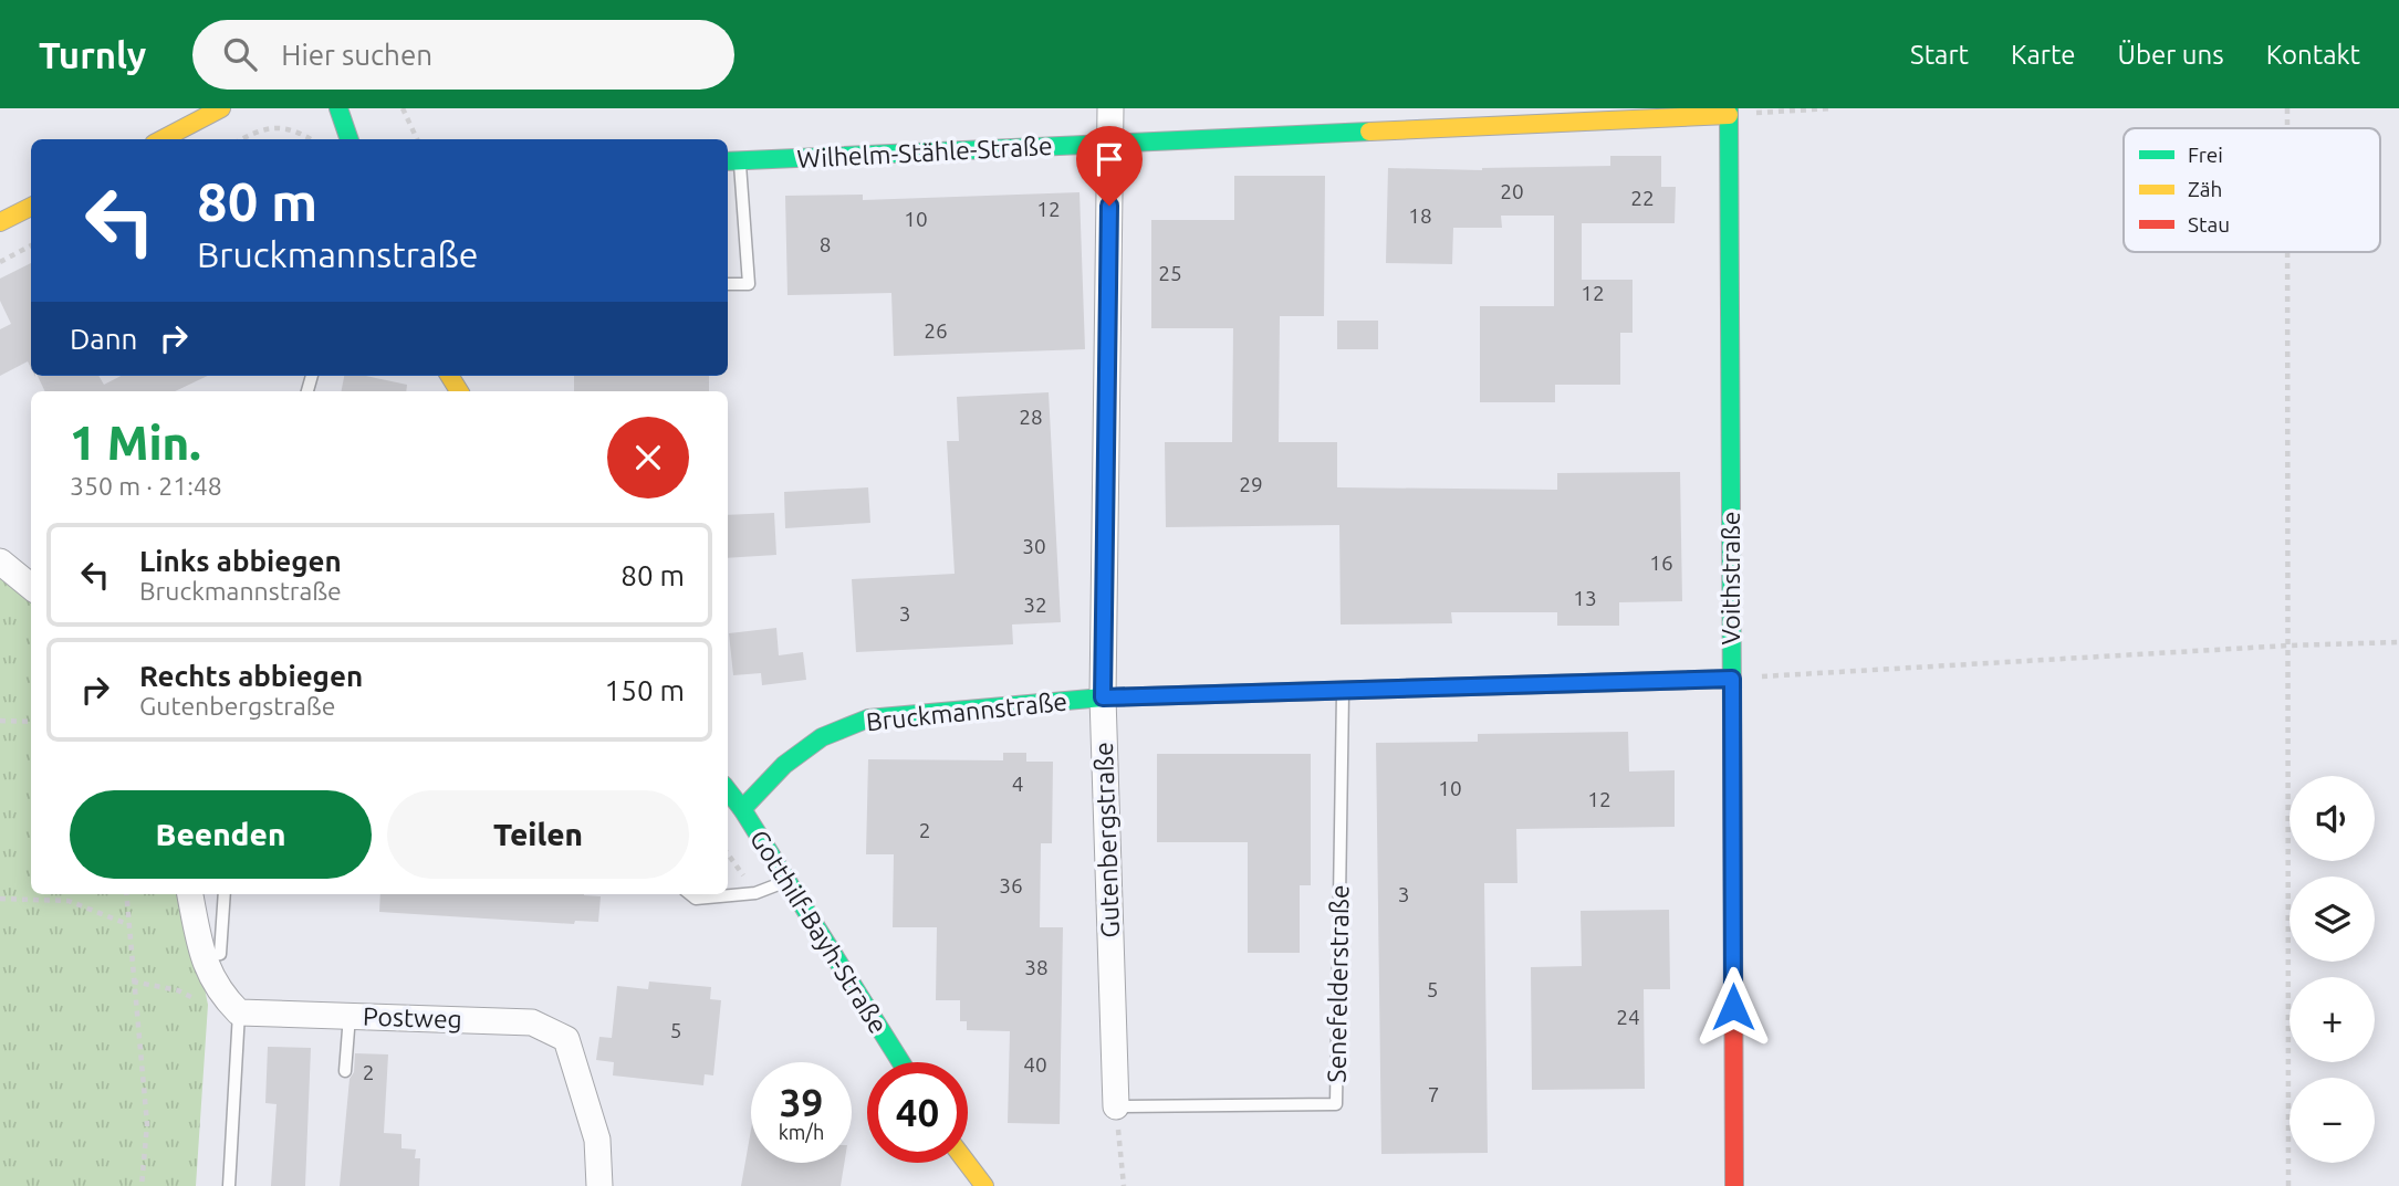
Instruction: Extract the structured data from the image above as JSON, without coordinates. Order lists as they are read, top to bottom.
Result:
{
  "streets": {
    "street": [
      "Wilhelm-Stähle-Straße",
      "Voithstraße",
      "Bruckmannstraße",
      "Gutenbergstraße",
      "Gotthilf-Bayh-Straße",
      "Postweg"
    ],
    "lane": ["Senefelderstraße"]
  },
  "crossings": [
    ["Wilhelm-Stähle-Straße", "Voithstraße"],
    ["Wilhelm-Stähle-Straße", "Gutenbergstraße"],
    ["Voithstraße", "Bruckmannstraße"],
    ["Bruckmannstraße", "Gutenbergstraße"],
    ["Bruckmannstraße", "Gotthilf-Bayh-Straße"],
    ["Bruckmannstraße", "Senefelderstraße"],
    ["Gutenbergstraße", "Senefelderstraße"]
  ],
  "house_numbers": [
    "20",
    "22",
    "12",
    "18",
    "10",
    "8",
    "25",
    "12",
    "26",
    "28",
    "29",
    "30",
    "16",
    "13",
    "32",
    "3",
    "4",
    "10",
    "12",
    "2",
    "36",
    "3",
    "38",
    "5",
    "24",
    "5",
    "40",
    "2",
    "7"
  ],
  "legend": ["Frei", "Zäh", "Stau"],
  "page": {
    "header": "Turnly",
    "search": "Hier suchen",
    "nav": [
      "Start",
      "Karte",
      "Über uns",
      "Kontakt"
    ],
    "turn": ["80 m", "Bruckmannstraße"],
    "then": "Dann",
    "heading": ["1 Min.", "350 m · 21:48"],
    "list": [
      {
        "name": "Links abbiegen",
        "note": "Bruckmannstraße",
        "value": "80 m"
      },
      {
        "name": "Rechts abbiegen",
        "note": "Gutenbergstraße",
        "value": "150 m"
      }
    ],
    "buttons": ["Beenden", "Teilen"],
    "map_buttons": ["+", "−"],
    "speed": "39 km/h",
    "limit": "40"
  }
}
